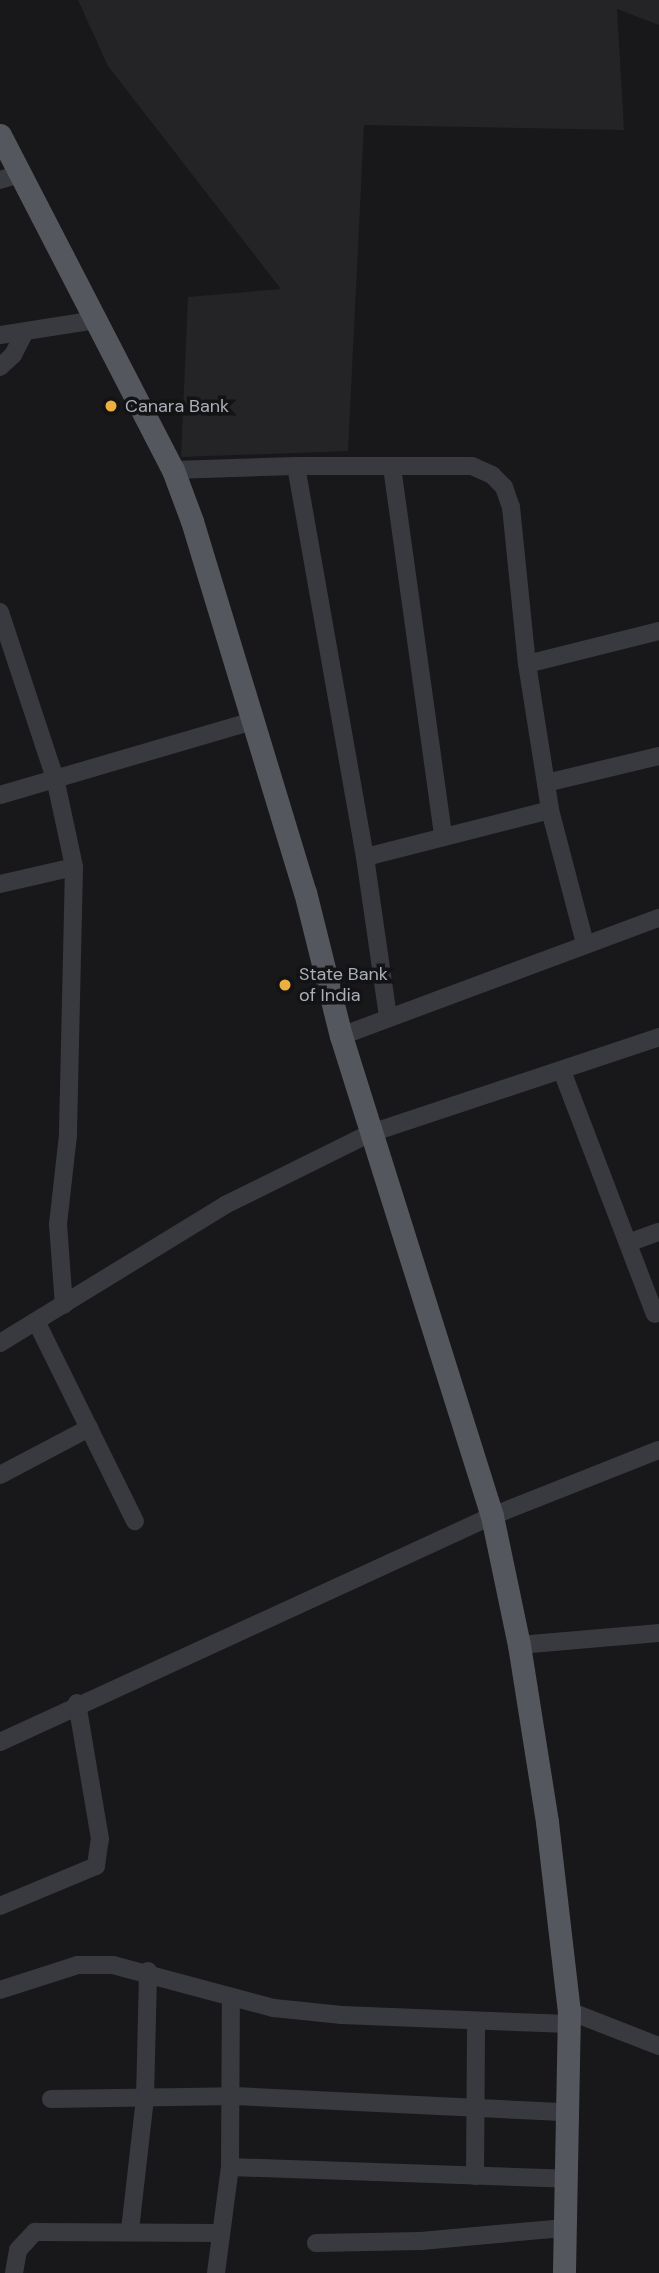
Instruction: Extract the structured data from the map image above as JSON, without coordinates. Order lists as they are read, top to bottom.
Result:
{
  "places": ["Canara Bank", "State Bank of India"]
}
